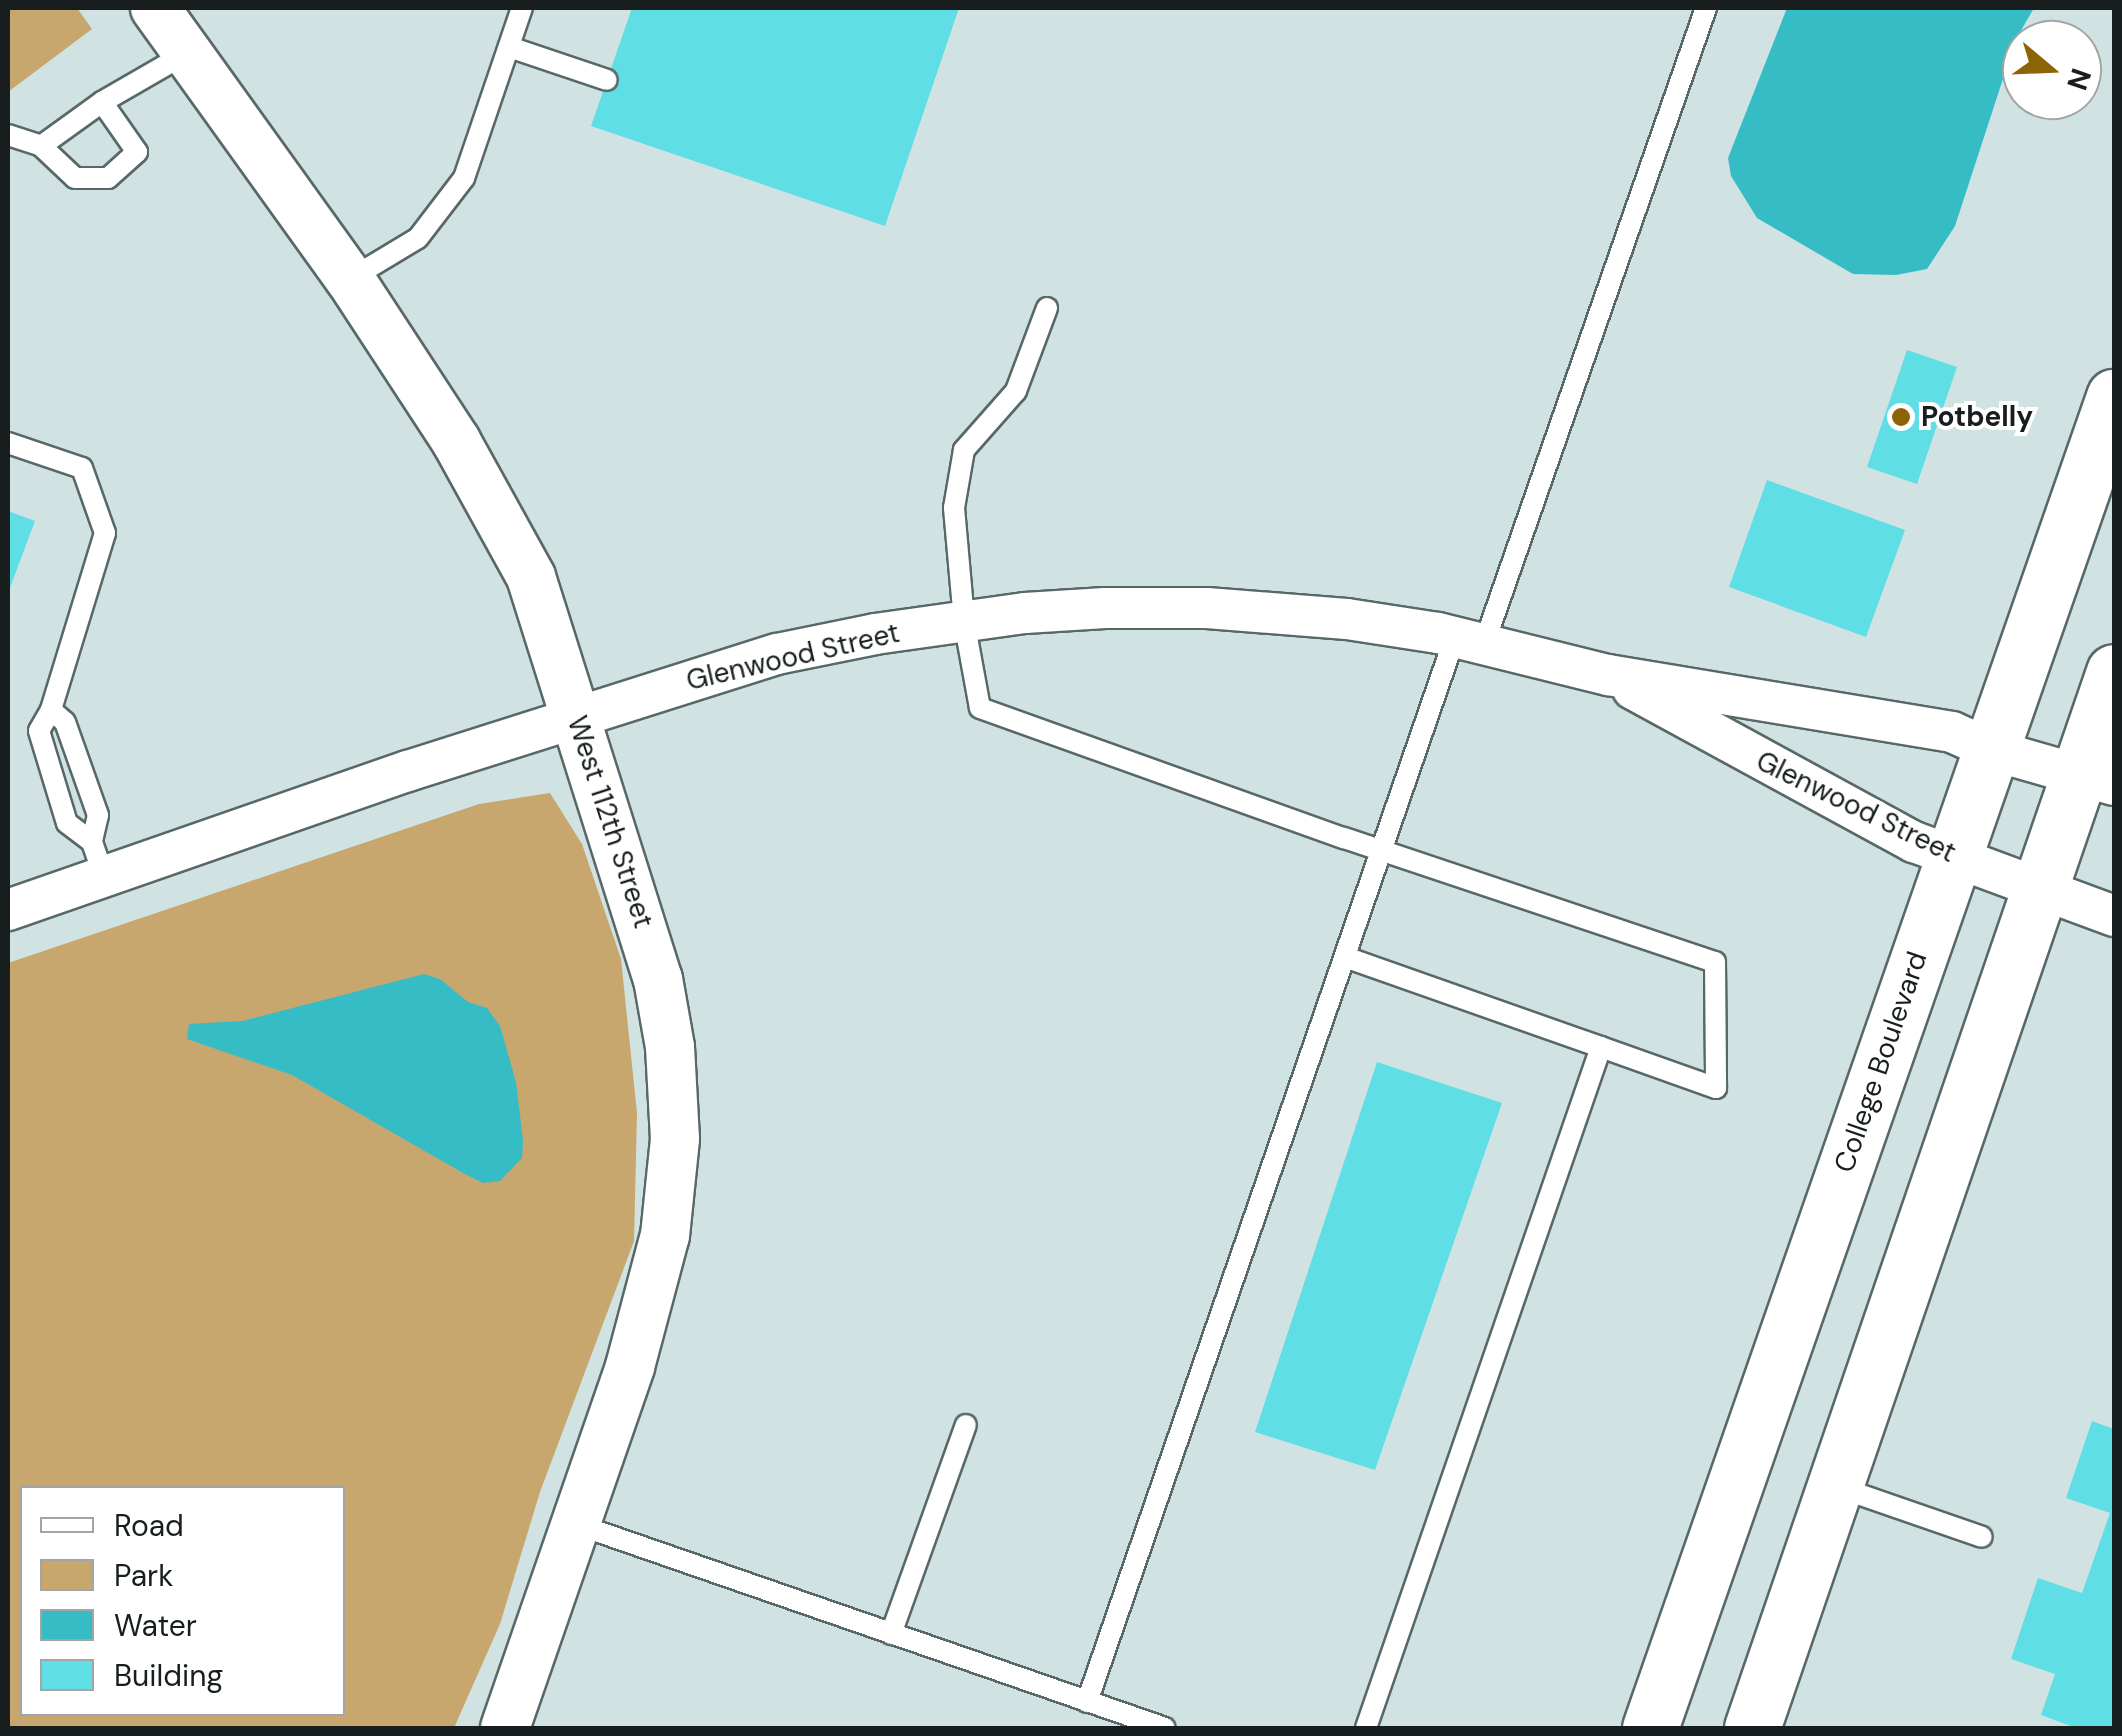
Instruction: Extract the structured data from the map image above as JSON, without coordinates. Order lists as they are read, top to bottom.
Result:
{
  "streets": {
    "main road": ["College Boulevard"],
    "street": ["Glenwood Street", "West 112th Street"]
  },
  "crossings": [
    ["Glenwood Street", "West 112th Street"],
    ["Glenwood Street", "College Boulevard"]
  ],
  "places": ["Potbelly"],
  "legend": [
    "Road",
    "Park",
    "Water",
    "Building"
  ],
  "north": "right"
}
